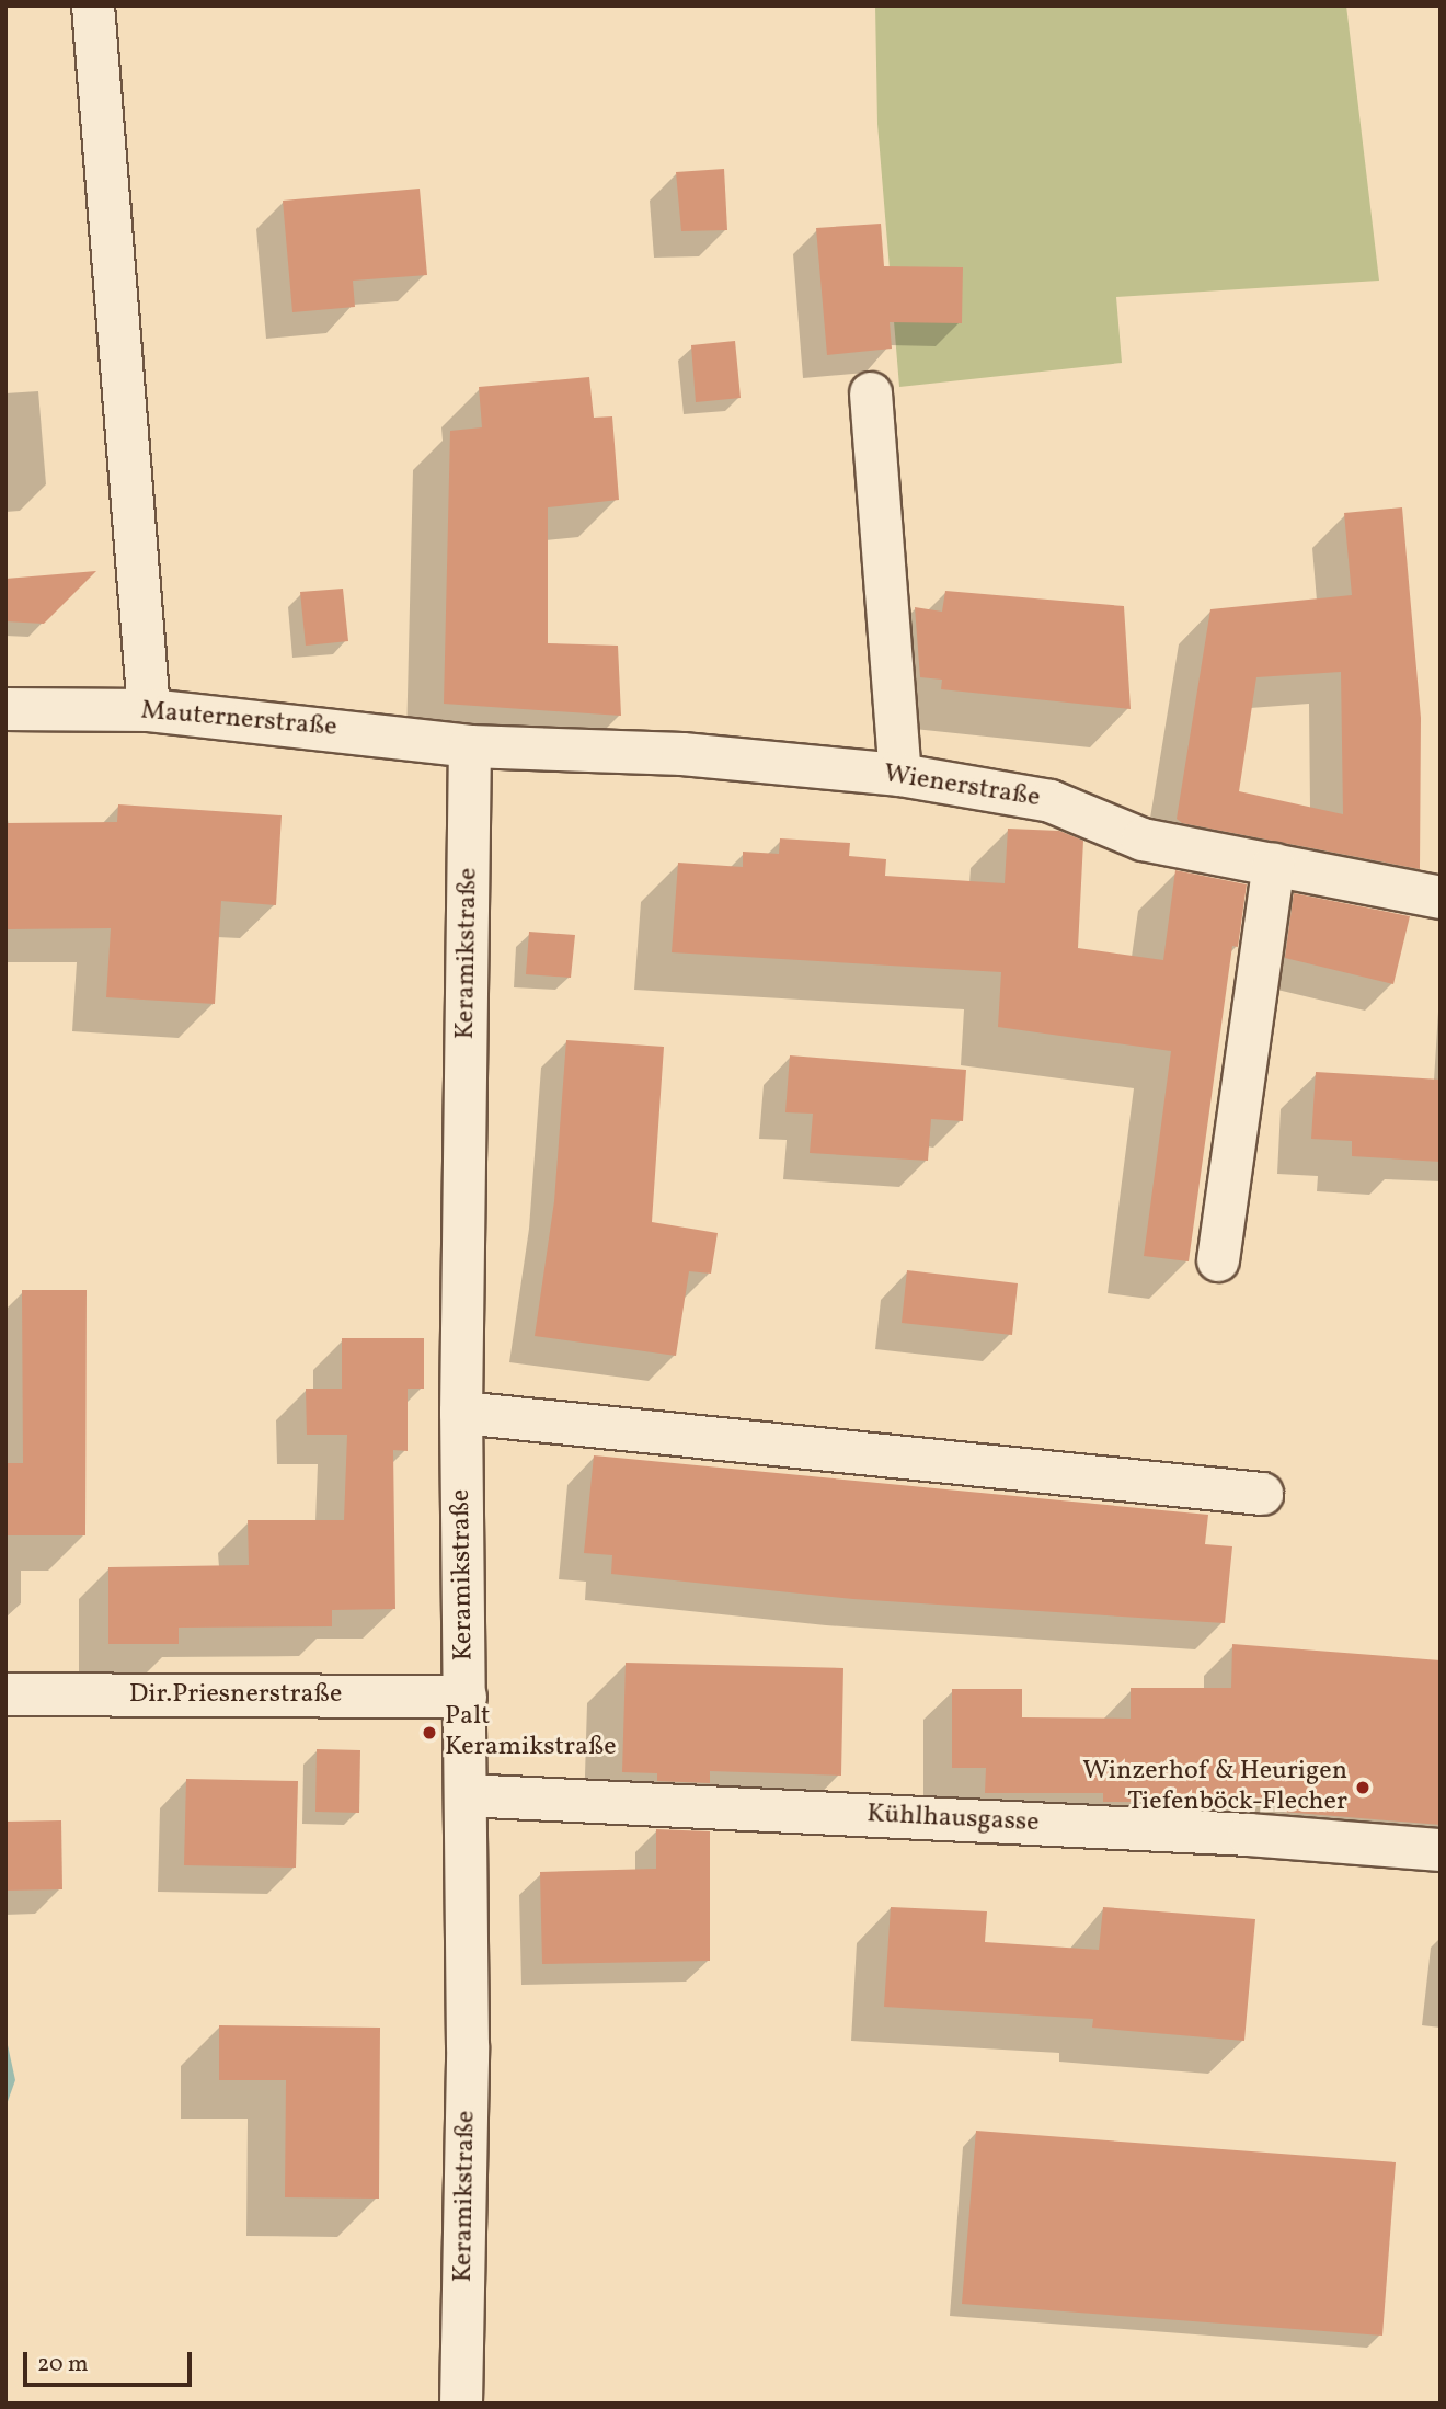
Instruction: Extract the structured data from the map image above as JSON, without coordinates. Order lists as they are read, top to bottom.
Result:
{
  "streets": {
    "street": [
      "Mauternerstraße",
      "Wienerstraße",
      "Keramikstraße",
      "Dir.Priesnerstraße",
      "Kühlhausgasse"
    ]
  },
  "crossings": [
    ["Mauternerstraße", "Wienerstraße"],
    ["Mauternerstraße", "Keramikstraße"],
    ["Wienerstraße", "Keramikstraße"],
    ["Keramikstraße", "Dir.Priesnerstraße"],
    ["Keramikstraße", "Kühlhausgasse"]
  ],
  "places": ["Palt Keramikstraße", "Winzerhof & Heurigen Tiefenböck-Flecher"],
  "scale_bar": "20 m"
}
